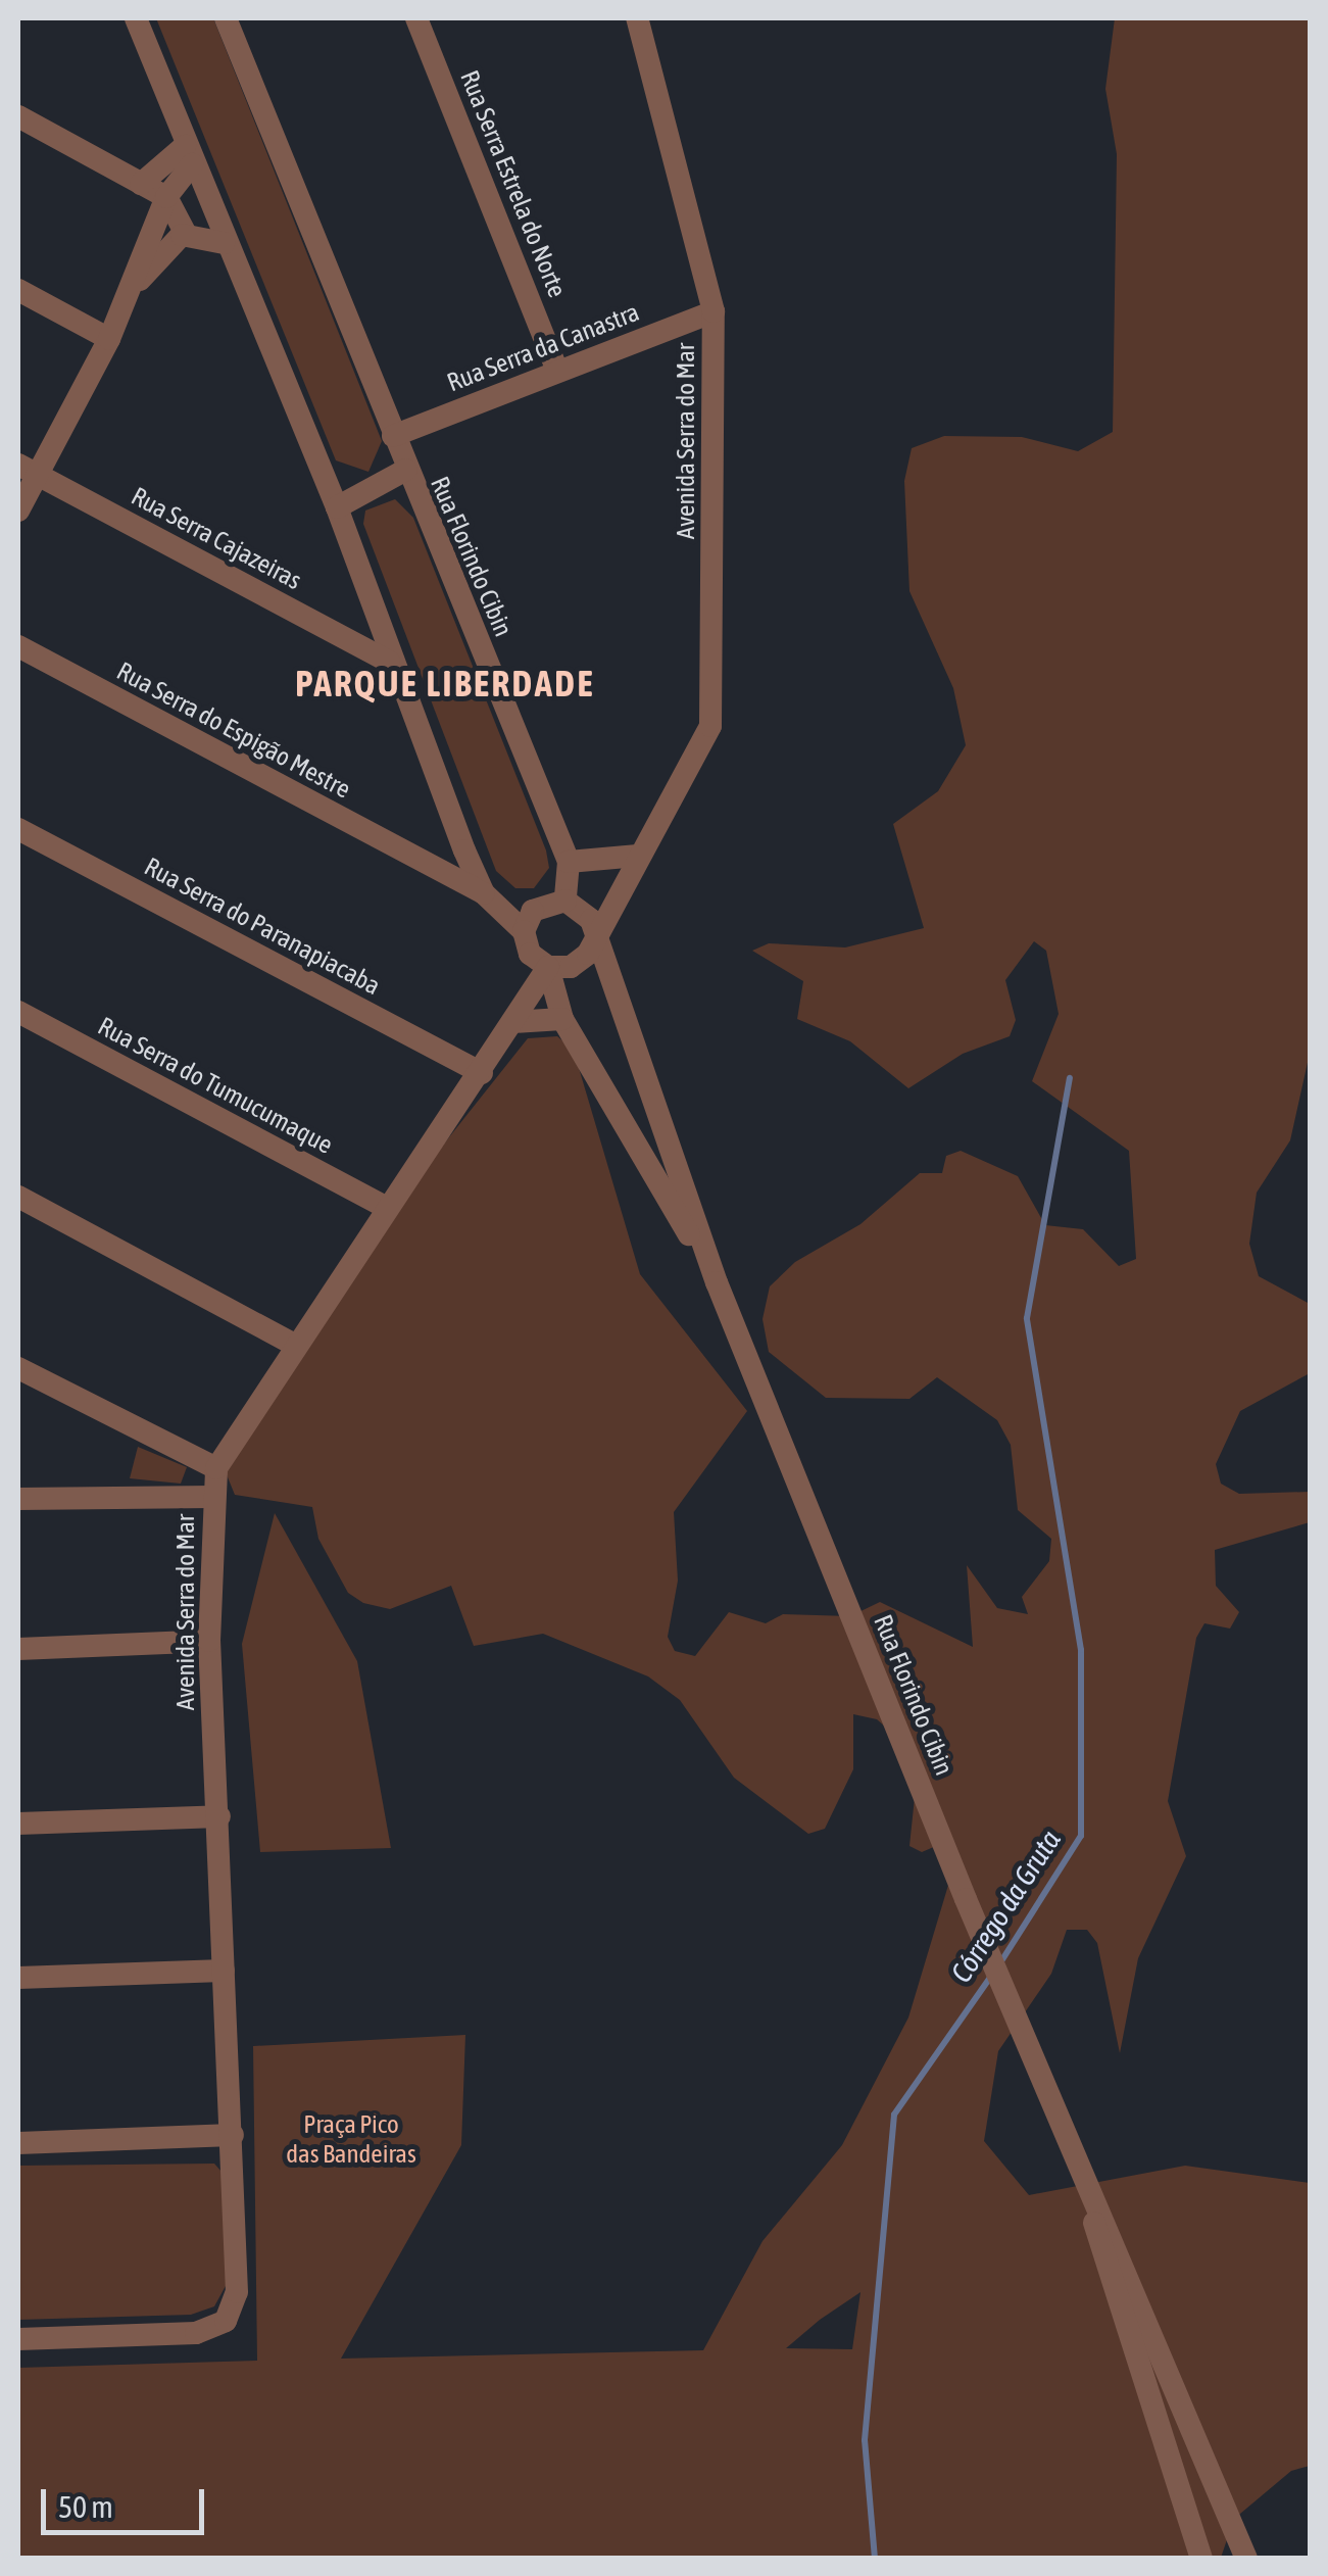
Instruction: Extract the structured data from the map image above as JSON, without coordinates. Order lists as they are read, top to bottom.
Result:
{
  "streets": {
    "street": [
      "Rua Serra Estrela do Norte",
      "Rua Serra da Canastra",
      "Avenida Serra do Mar",
      "Rua Serra Cajazeiras",
      "Rua Florindo Cibin",
      "Rua Serra do Espigão Mestre",
      "Rua Serra do Paranapiacaba",
      "Rua Serra do Tumucumaque"
    ]
  },
  "crossings": [
    ["Rua Serra Estrela do Norte", "Rua Serra da Canastra"],
    ["Rua Serra da Canastra", "Avenida Serra do Mar"],
    ["Rua Serra da Canastra", "Rua Florindo Cibin"],
    ["Avenida Serra do Mar", "Rua Florindo Cibin"],
    ["Avenida Serra do Mar", "Rua Serra do Paranapiacaba"],
    ["Avenida Serra do Mar", "Rua Serra do Tumucumaque"]
  ],
  "districts": ["PARQUE LIBERDADE"],
  "water": ["Córrego da Gruta"],
  "parks": ["Praça Pico das Bandeiras"],
  "scale_bar": "50 m"
}
